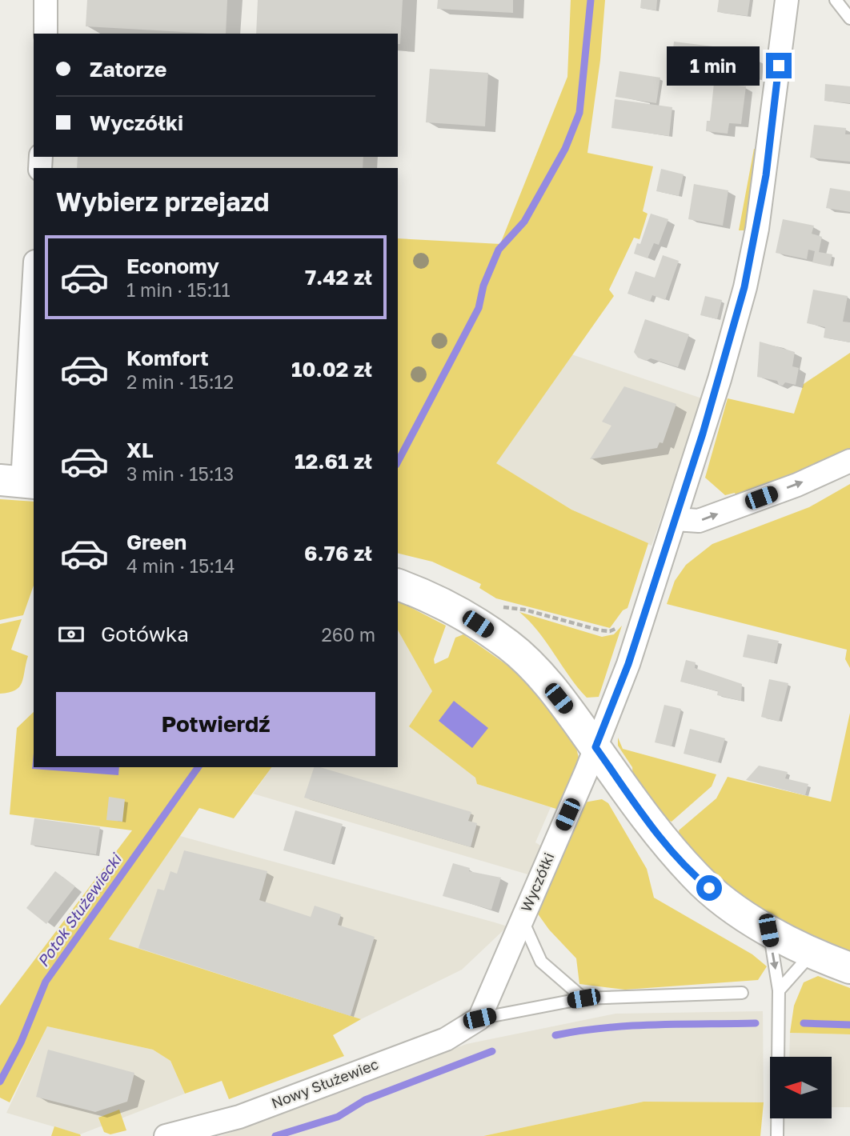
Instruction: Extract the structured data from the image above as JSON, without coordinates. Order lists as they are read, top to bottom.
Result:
{
  "streets": {
    "street": ["Wyczółki", "Nowy Służewiec"]
  },
  "crossings": [
    ["Wyczółki", "Nowy Służewiec"]
  ],
  "water": ["Potok Służewiecki"],
  "north": "left",
  "page": {
    "banner": ["Zatorze", "Wyczółki"],
    "bubble": "1 min",
    "heading": "Wybierz przejazd",
    "list": [
      {
        "name": "Economy",
        "note": "1 min · 15:11",
        "value": "7.42 zł"
      },
      {
        "name": "Komfort",
        "note": "2 min · 15:12",
        "value": "10.02 zł"
      },
      {
        "name": "XL",
        "note": "3 min · 15:13",
        "value": "12.61 zł"
      },
      {
        "name": "Green",
        "note": "4 min · 15:14",
        "value": "6.76 zł"
      }
    ],
    "pay": ["Gotówka", "260 m"],
    "buttons": "Potwierdź"
  }
}
